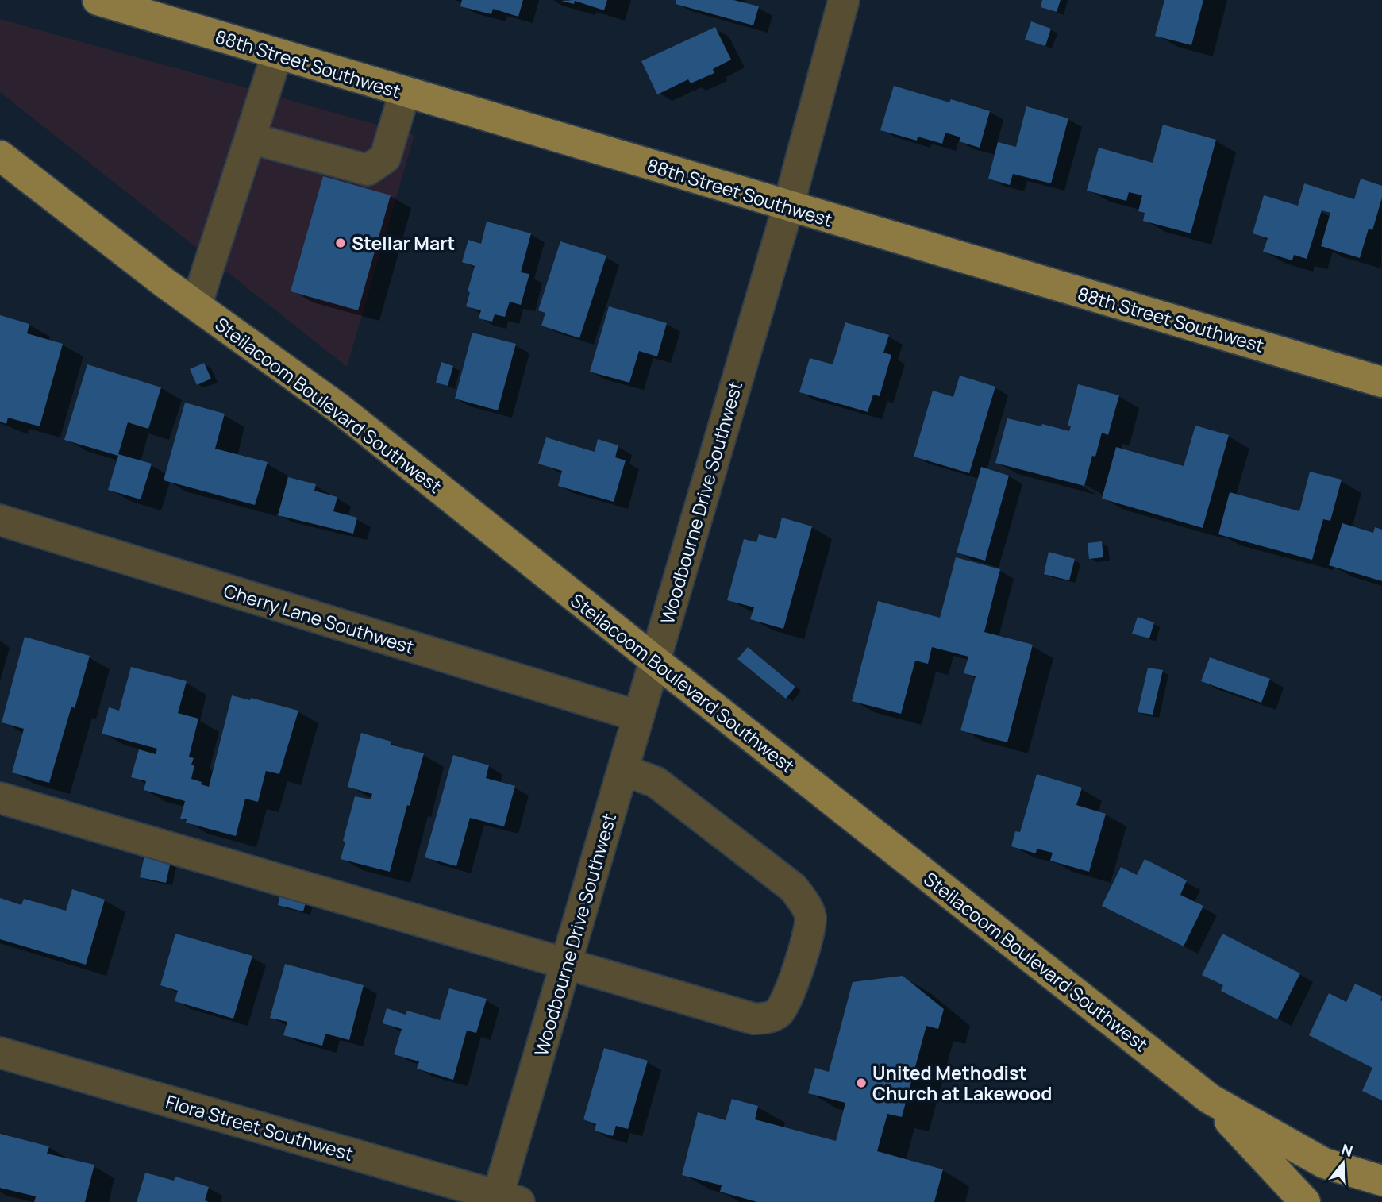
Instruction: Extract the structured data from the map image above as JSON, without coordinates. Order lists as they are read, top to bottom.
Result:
{
  "streets": {
    "main road": ["88th Street Southwest", "Steilacoom Boulevard Southwest"],
    "street": ["Woodbourne Drive Southwest", "Cherry Lane Southwest", "Flora Street Southwest"]
  },
  "crossings": [
    ["88th Street Southwest", "Woodbourne Drive Southwest"],
    ["Steilacoom Boulevard Southwest", "Woodbourne Drive Southwest"],
    ["Woodbourne Drive Southwest", "Cherry Lane Southwest"],
    ["Woodbourne Drive Southwest", "Flora Street Southwest"]
  ],
  "places": ["Stellar Mart", "United Methodist Church at Lakewood"],
  "north": "top"
}
